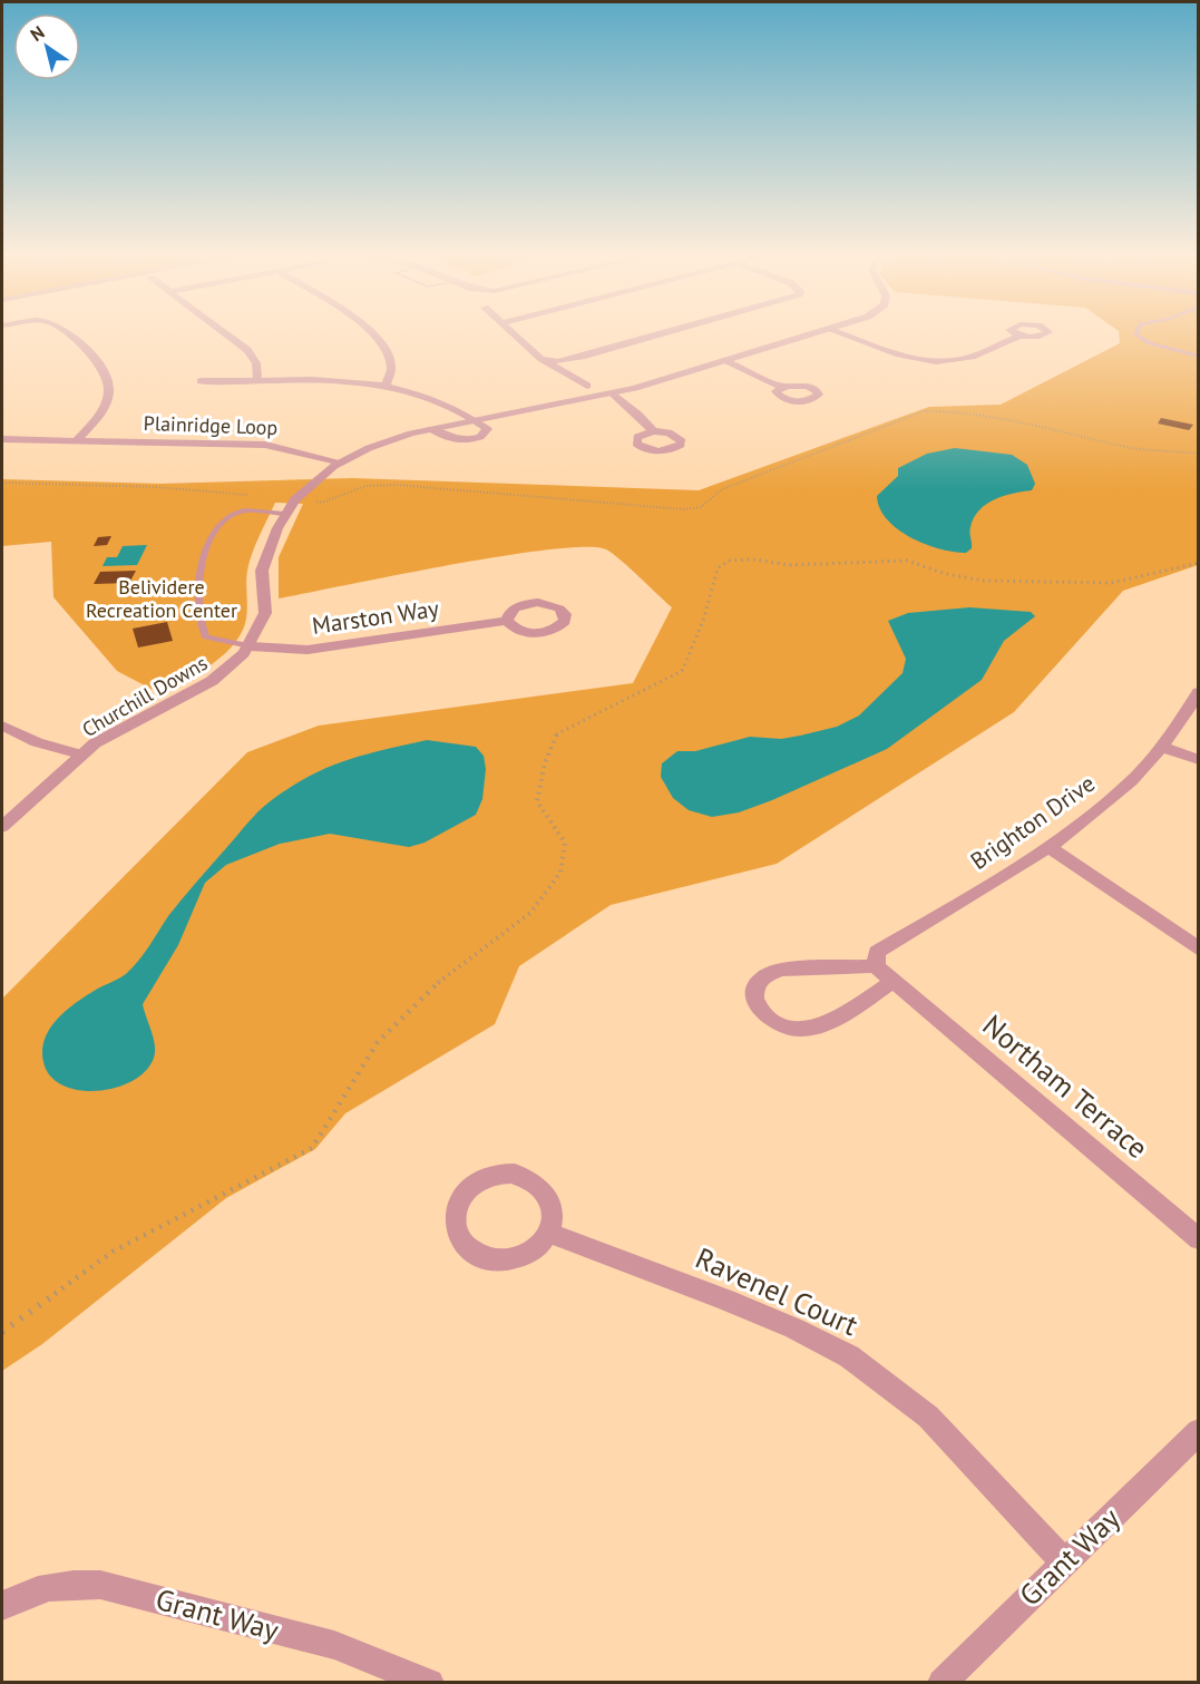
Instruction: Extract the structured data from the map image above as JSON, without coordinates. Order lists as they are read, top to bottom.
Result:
{
  "streets": {
    "street": [
      "Plainridge Loop",
      "Marston Way",
      "Churchill Downs",
      "Brighton Drive",
      "Northam Terrace",
      "Ravenel Court",
      "Grant Way"
    ]
  },
  "crossings": [
    ["Plainridge Loop", "Churchill Downs"],
    ["Marston Way", "Churchill Downs"],
    ["Ravenel Court", "Grant Way"]
  ],
  "parks": ["Belividere Recreation Center"],
  "north": "top left"
}
